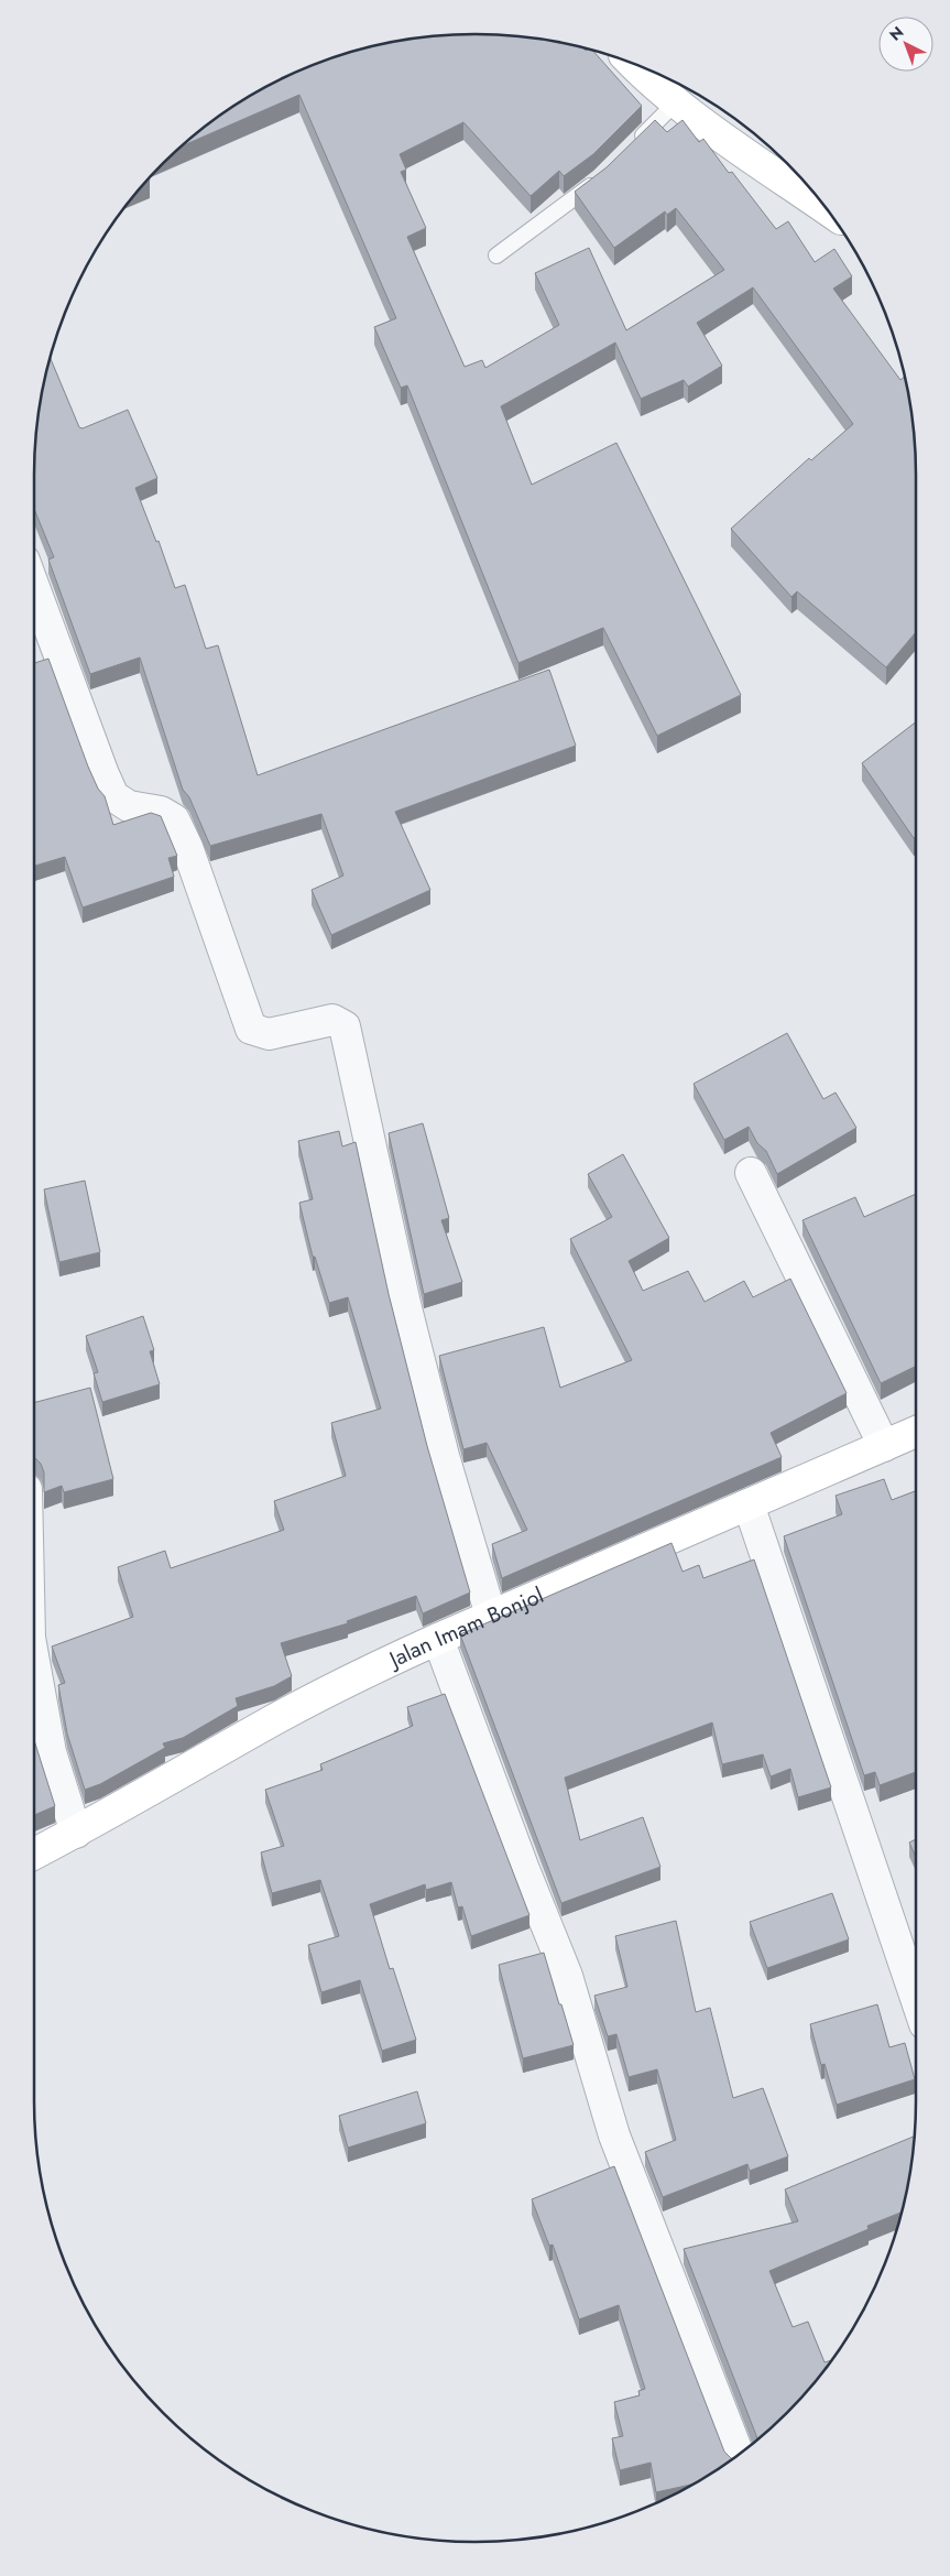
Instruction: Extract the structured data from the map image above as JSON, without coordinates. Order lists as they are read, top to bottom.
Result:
{
  "streets": {
    "main road": ["Jalan Imam Bonjol"]
  },
  "north": "top left"
}
